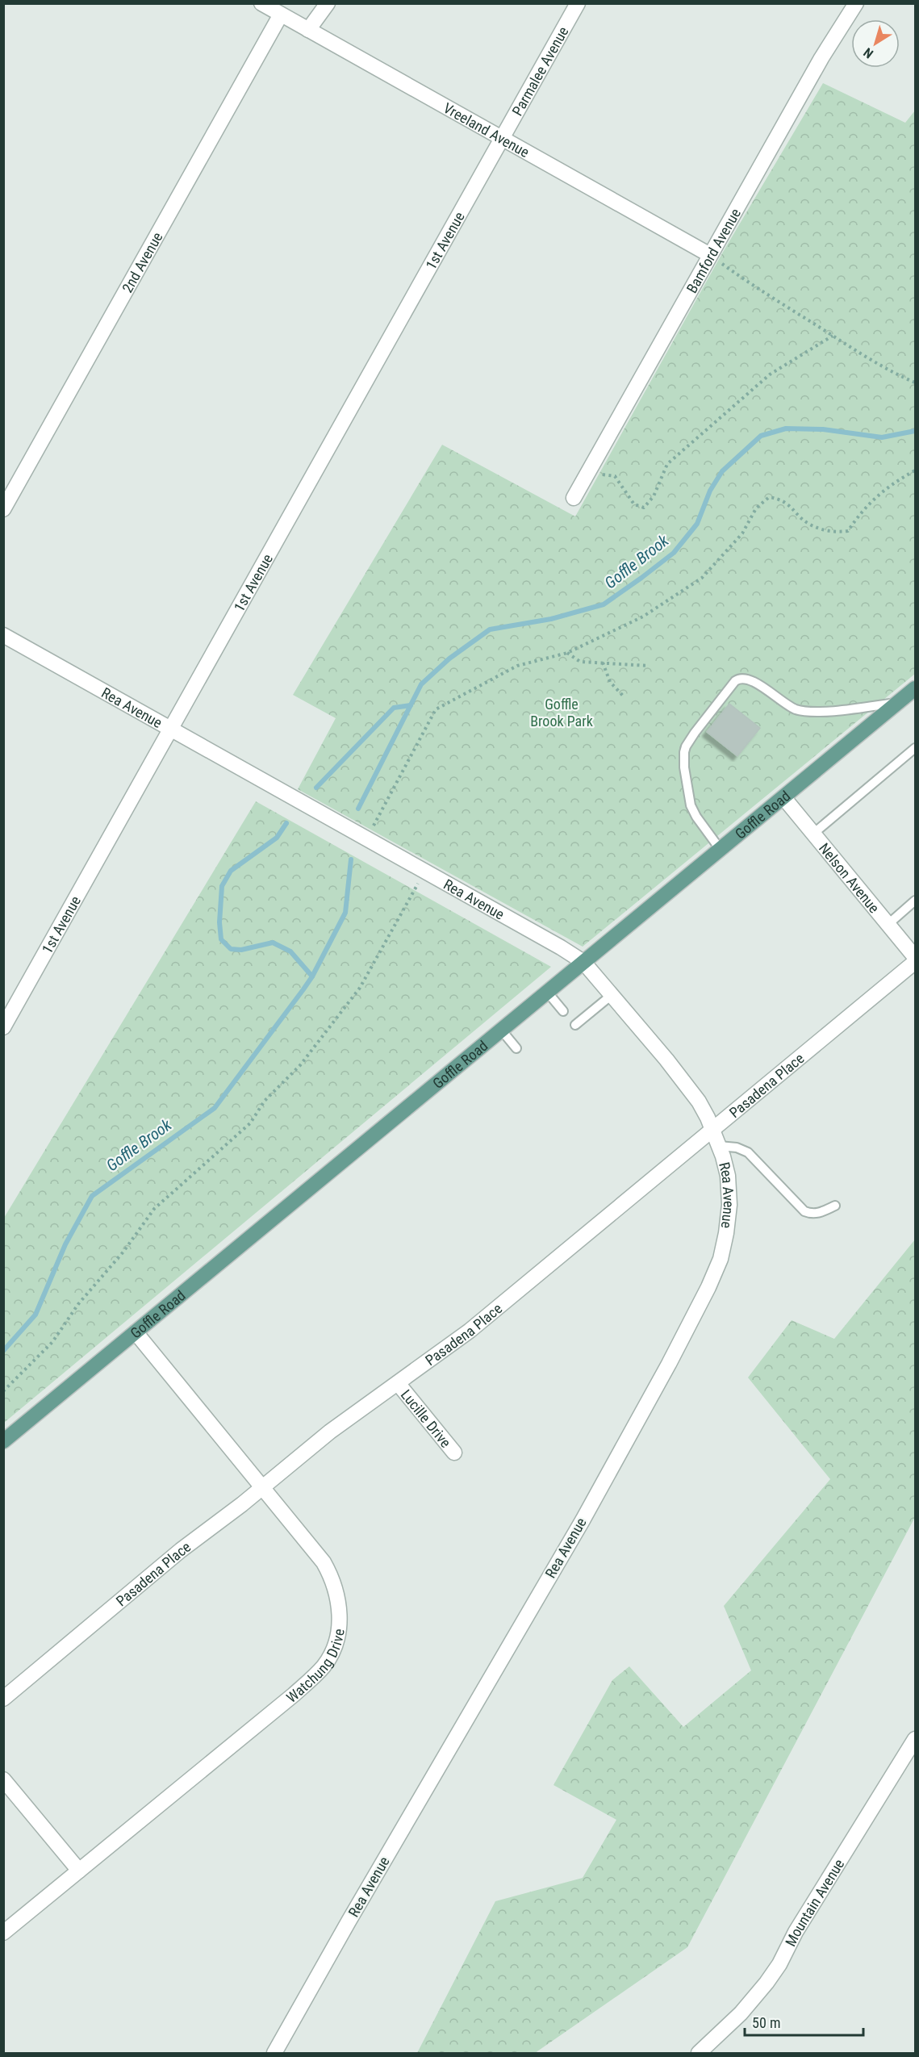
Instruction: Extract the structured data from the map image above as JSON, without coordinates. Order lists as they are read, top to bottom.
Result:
{
  "streets": {
    "main road": ["Goffle Road"],
    "street": [
      "Parmalee Avenue",
      "Vreeland Avenue",
      "1st Avenue",
      "Bamford Avenue",
      "2nd Avenue",
      "Rea Avenue",
      "Nelson Avenue",
      "Pasadena Place",
      "Lucille Drive",
      "Watchung Drive",
      "Mountain Avenue"
    ]
  },
  "crossings": [
    ["Parmalee Avenue", "Vreeland Avenue"],
    ["Parmalee Avenue", "1st Avenue"],
    ["Vreeland Avenue", "1st Avenue"],
    ["Vreeland Avenue", "Bamford Avenue"],
    ["Vreeland Avenue", "2nd Avenue"],
    ["1st Avenue", "Rea Avenue"],
    ["Rea Avenue", "Goffle Road"],
    ["Rea Avenue", "Pasadena Place"],
    ["Goffle Road", "Nelson Avenue"],
    ["Goffle Road", "Watchung Drive"],
    ["Pasadena Place", "Lucille Drive"],
    ["Pasadena Place", "Watchung Drive"]
  ],
  "water": ["Goffle Brook"],
  "parks": ["Goffle Brook Park"],
  "scale_bar": "50 m",
  "north": "bottom left"
}
